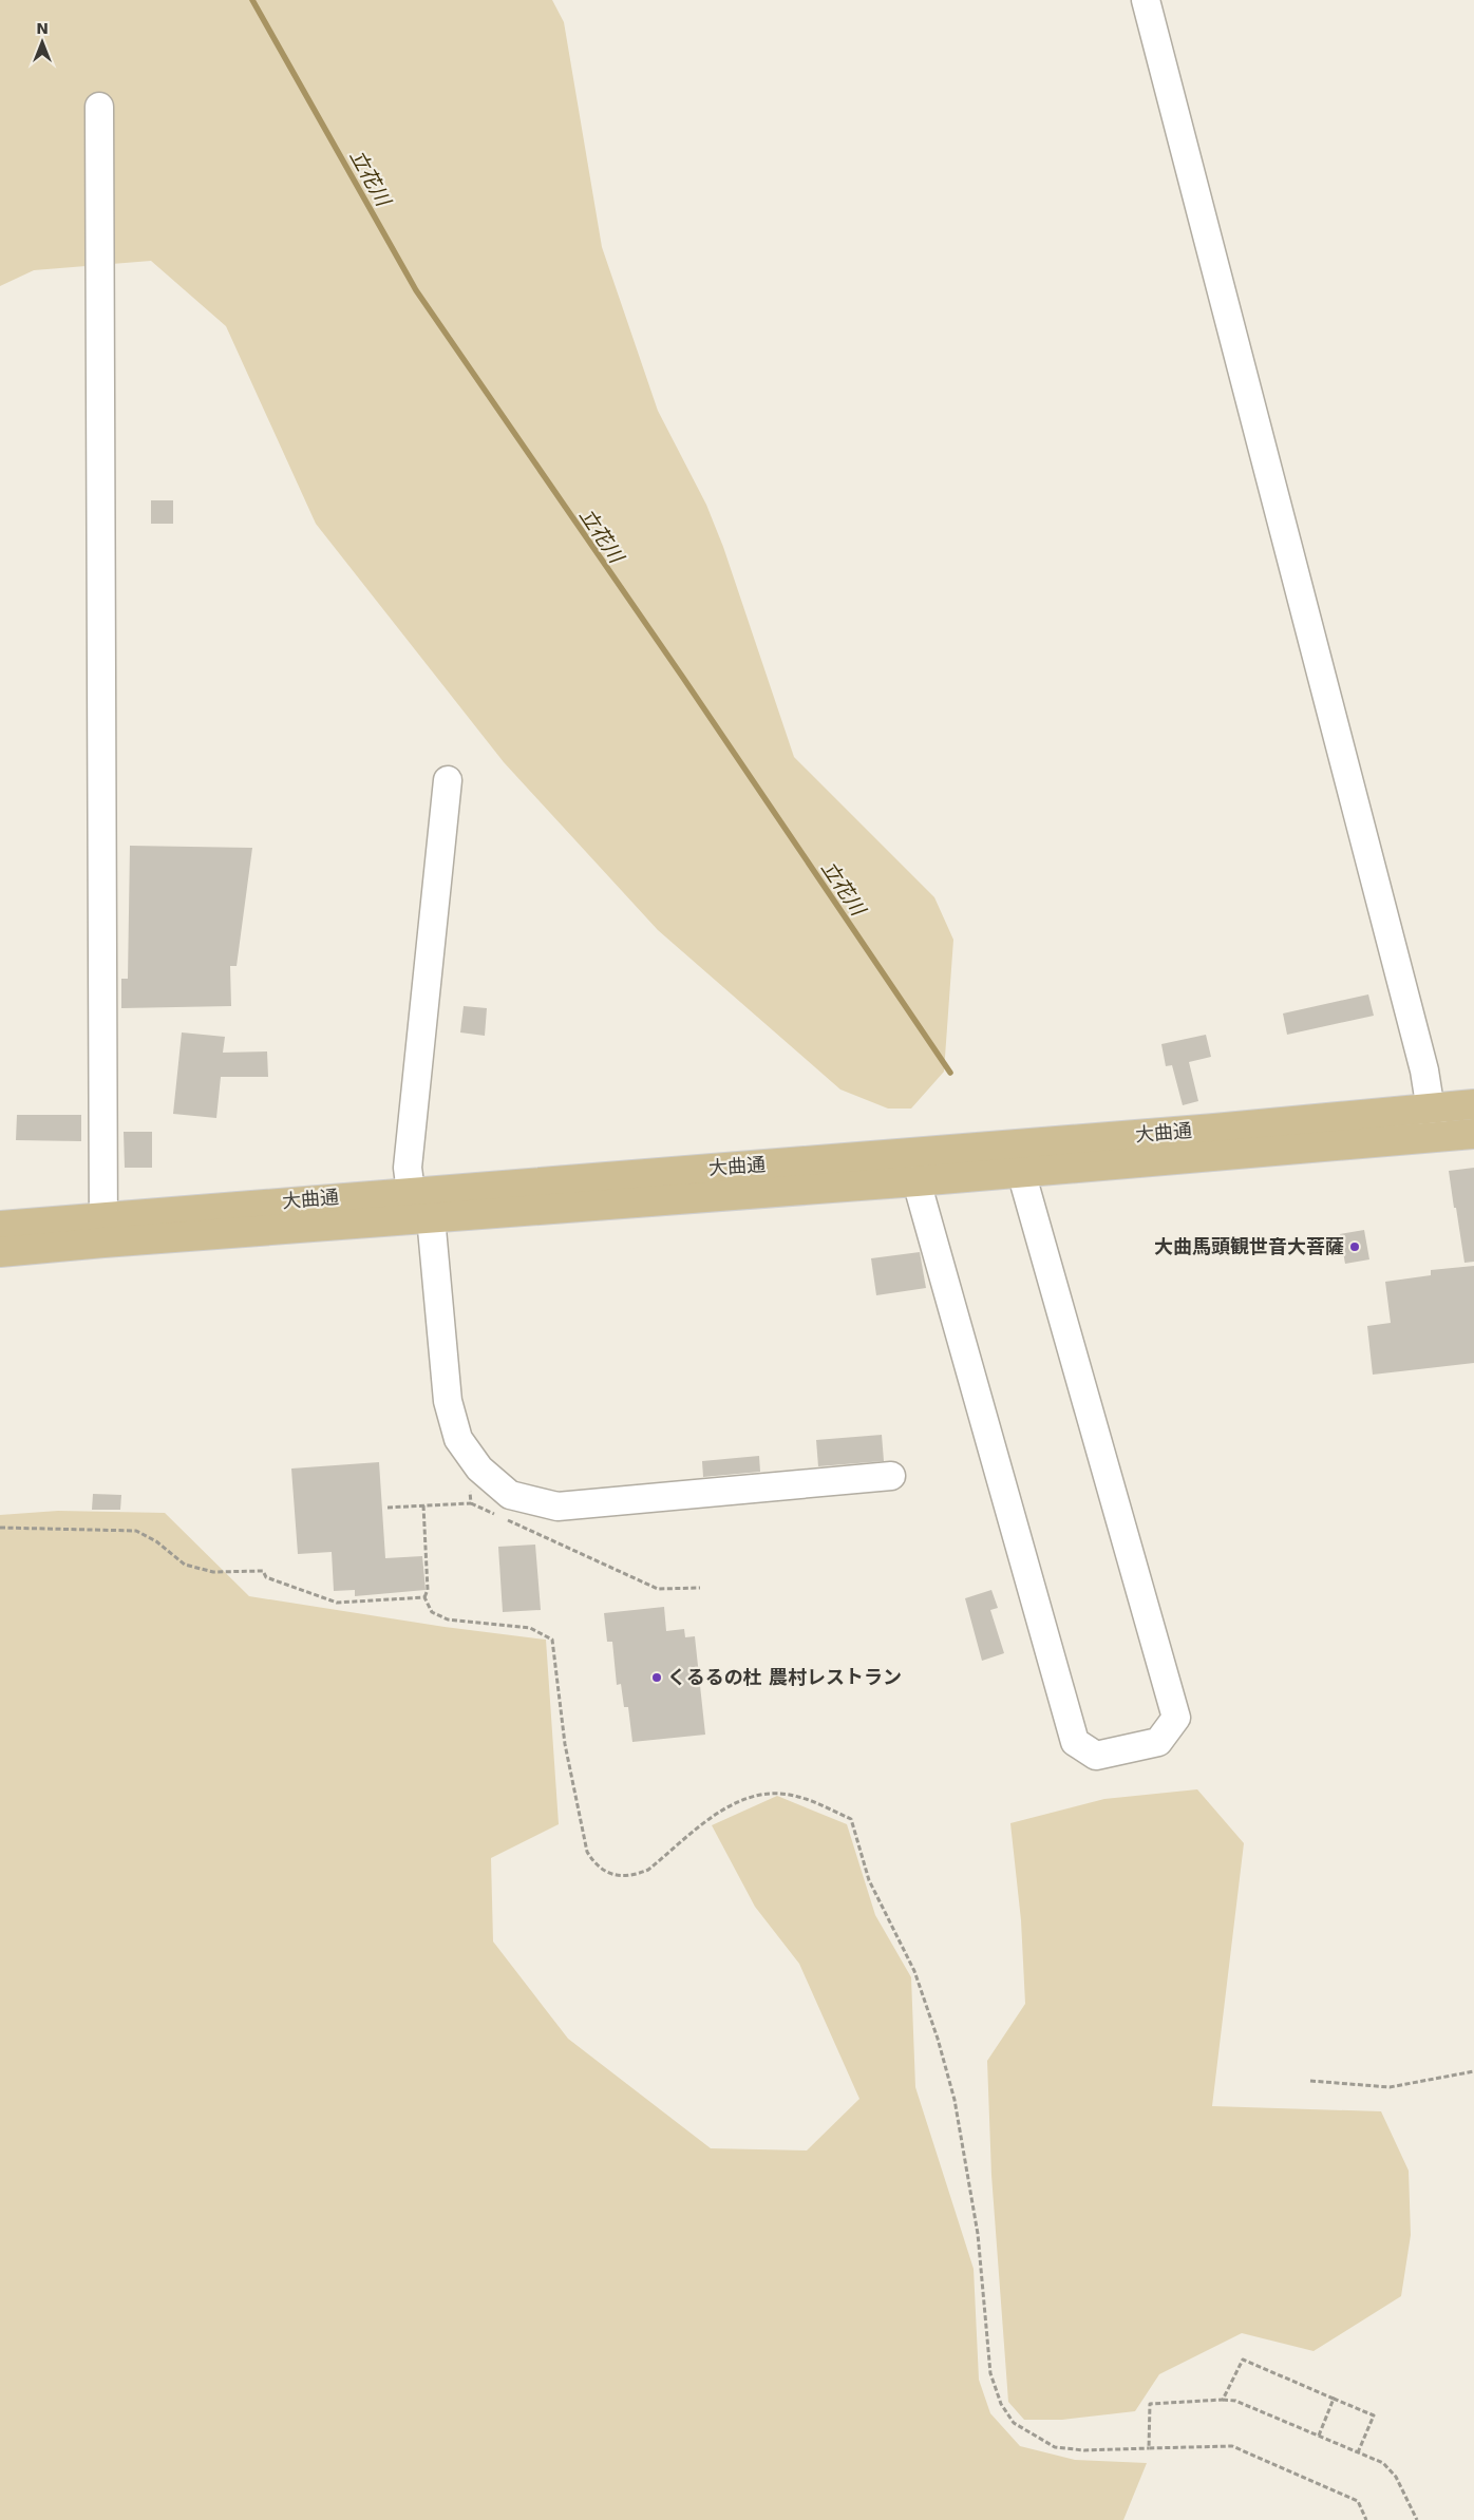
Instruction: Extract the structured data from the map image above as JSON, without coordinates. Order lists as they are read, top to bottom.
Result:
{
  "streets": {
    "main road": ["大曲通"]
  },
  "water": ["立花川"],
  "places": ["大曲馬頭観世音大菩薩", "くるるの杜 農村レストラン"],
  "north": "top"
}
